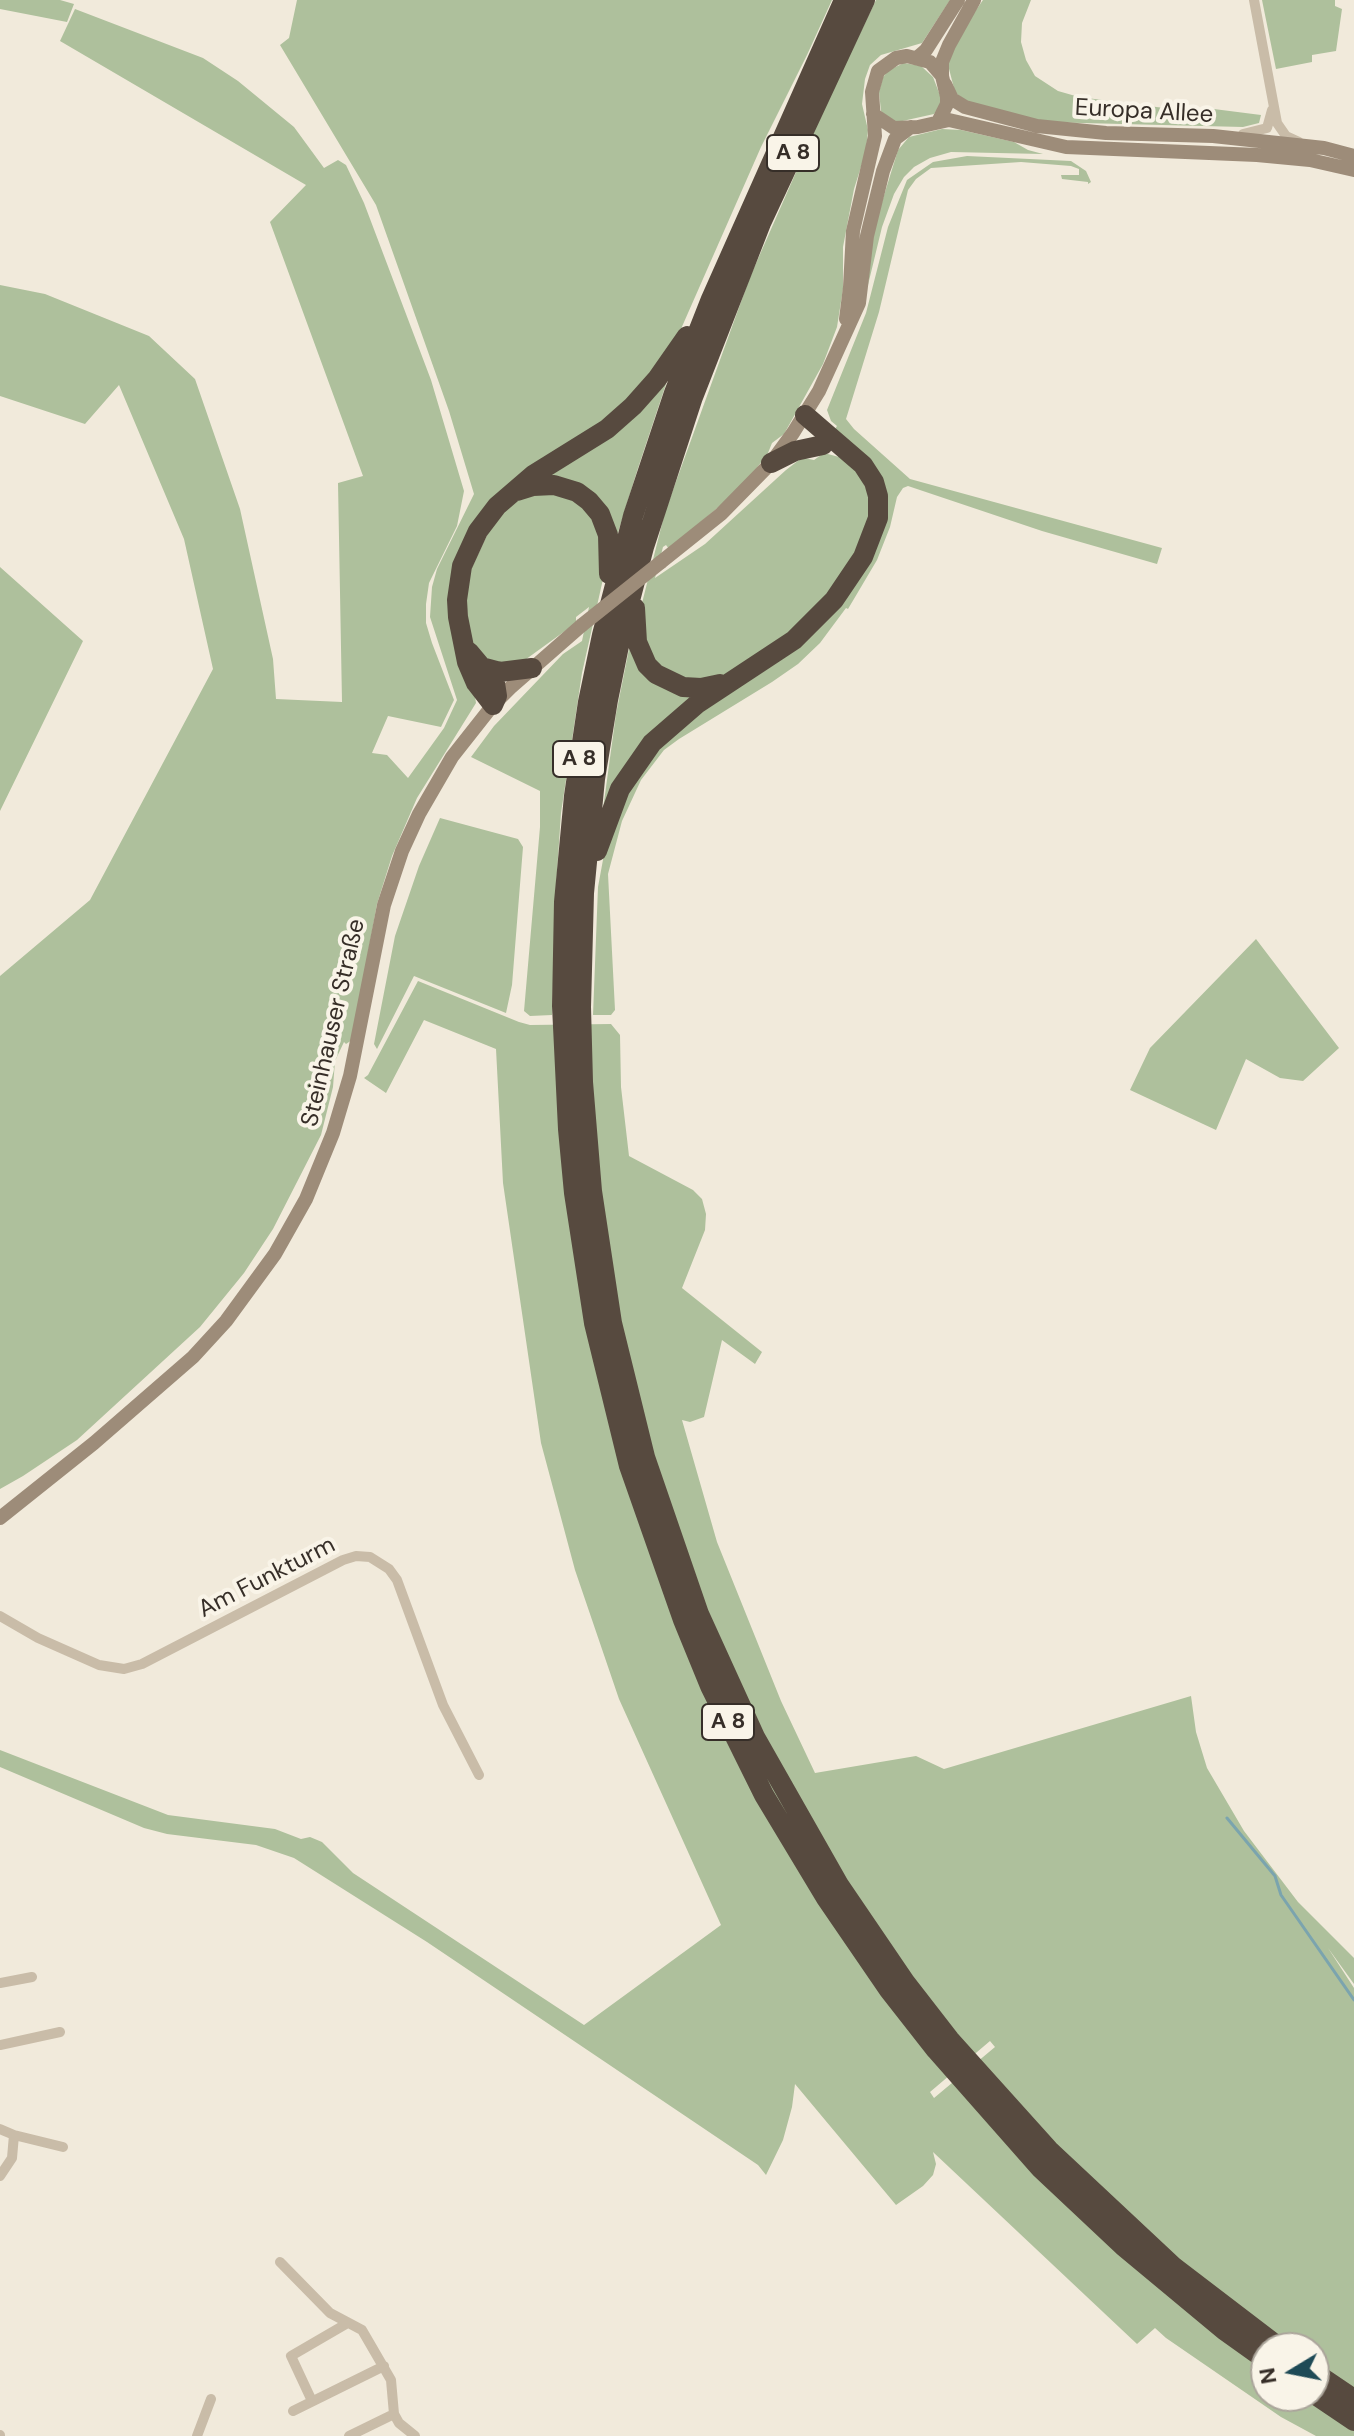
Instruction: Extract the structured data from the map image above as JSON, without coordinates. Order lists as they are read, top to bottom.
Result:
{
  "streets": {
    "highway": ["A 8"],
    "main road": ["Europa Allee", "Steinhauser Straße"],
    "street": ["Am Funkturm"]
  },
  "north": "left"
}
